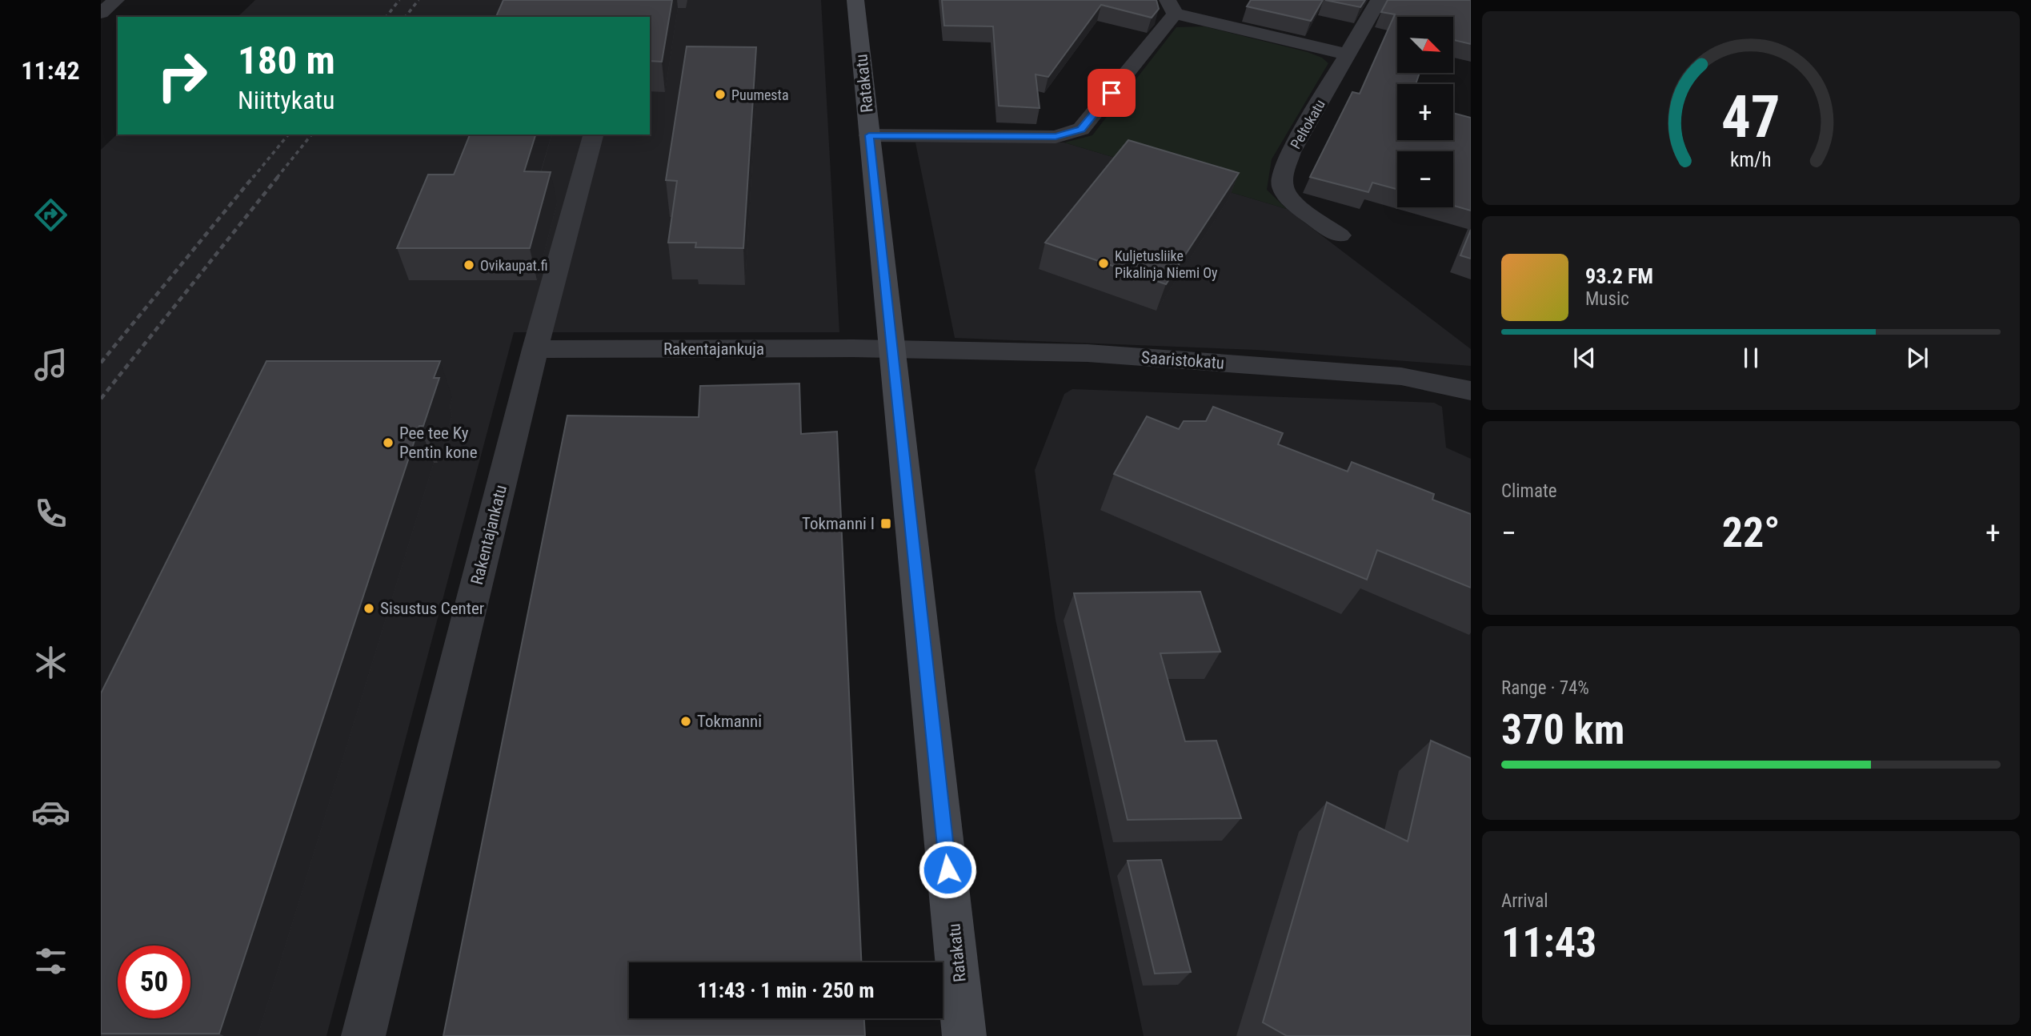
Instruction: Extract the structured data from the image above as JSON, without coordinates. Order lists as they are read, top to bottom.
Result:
{
  "streets": {
    "main road": ["Ratakatu"],
    "street": [
      "Peltokatu",
      "Rakentajankuja",
      "Saaristokatu",
      "Rakentajankatu"
    ]
  },
  "crossings": [
    ["Ratakatu", "Rakentajankuja"],
    ["Ratakatu", "Saaristokatu"],
    ["Rakentajankuja", "Saaristokatu"],
    ["Rakentajankuja", "Rakentajankatu"]
  ],
  "places": {
    "other": [
      "Puumesta",
      "Kuljetusliike Pikalinja Niemi Oy",
      "Ovikaupat.fi",
      "Pee tee Ky Pentin kone",
      "Sisustus Center",
      "Tokmanni"
    ],
    "transit": ["Tokmanni I"]
  },
  "north": "bottom right",
  "page": {
    "tabs": "11:42",
    "map_buttons": ["+", "−"],
    "turn": ["180 m", "Niittykatu"],
    "song": ["93.2 FM", "Music"],
    "tile": [
      "Climate",
      ["Range · 74%", "370 km"],
      ["Arrival", "11:43"]
    ],
    "heat": ["−", "22°", "+"],
    "limit": "50",
    "trip": "11:43 · 1 min · 250 m",
    "gauge": ["47", "km/h"]
  }
}
